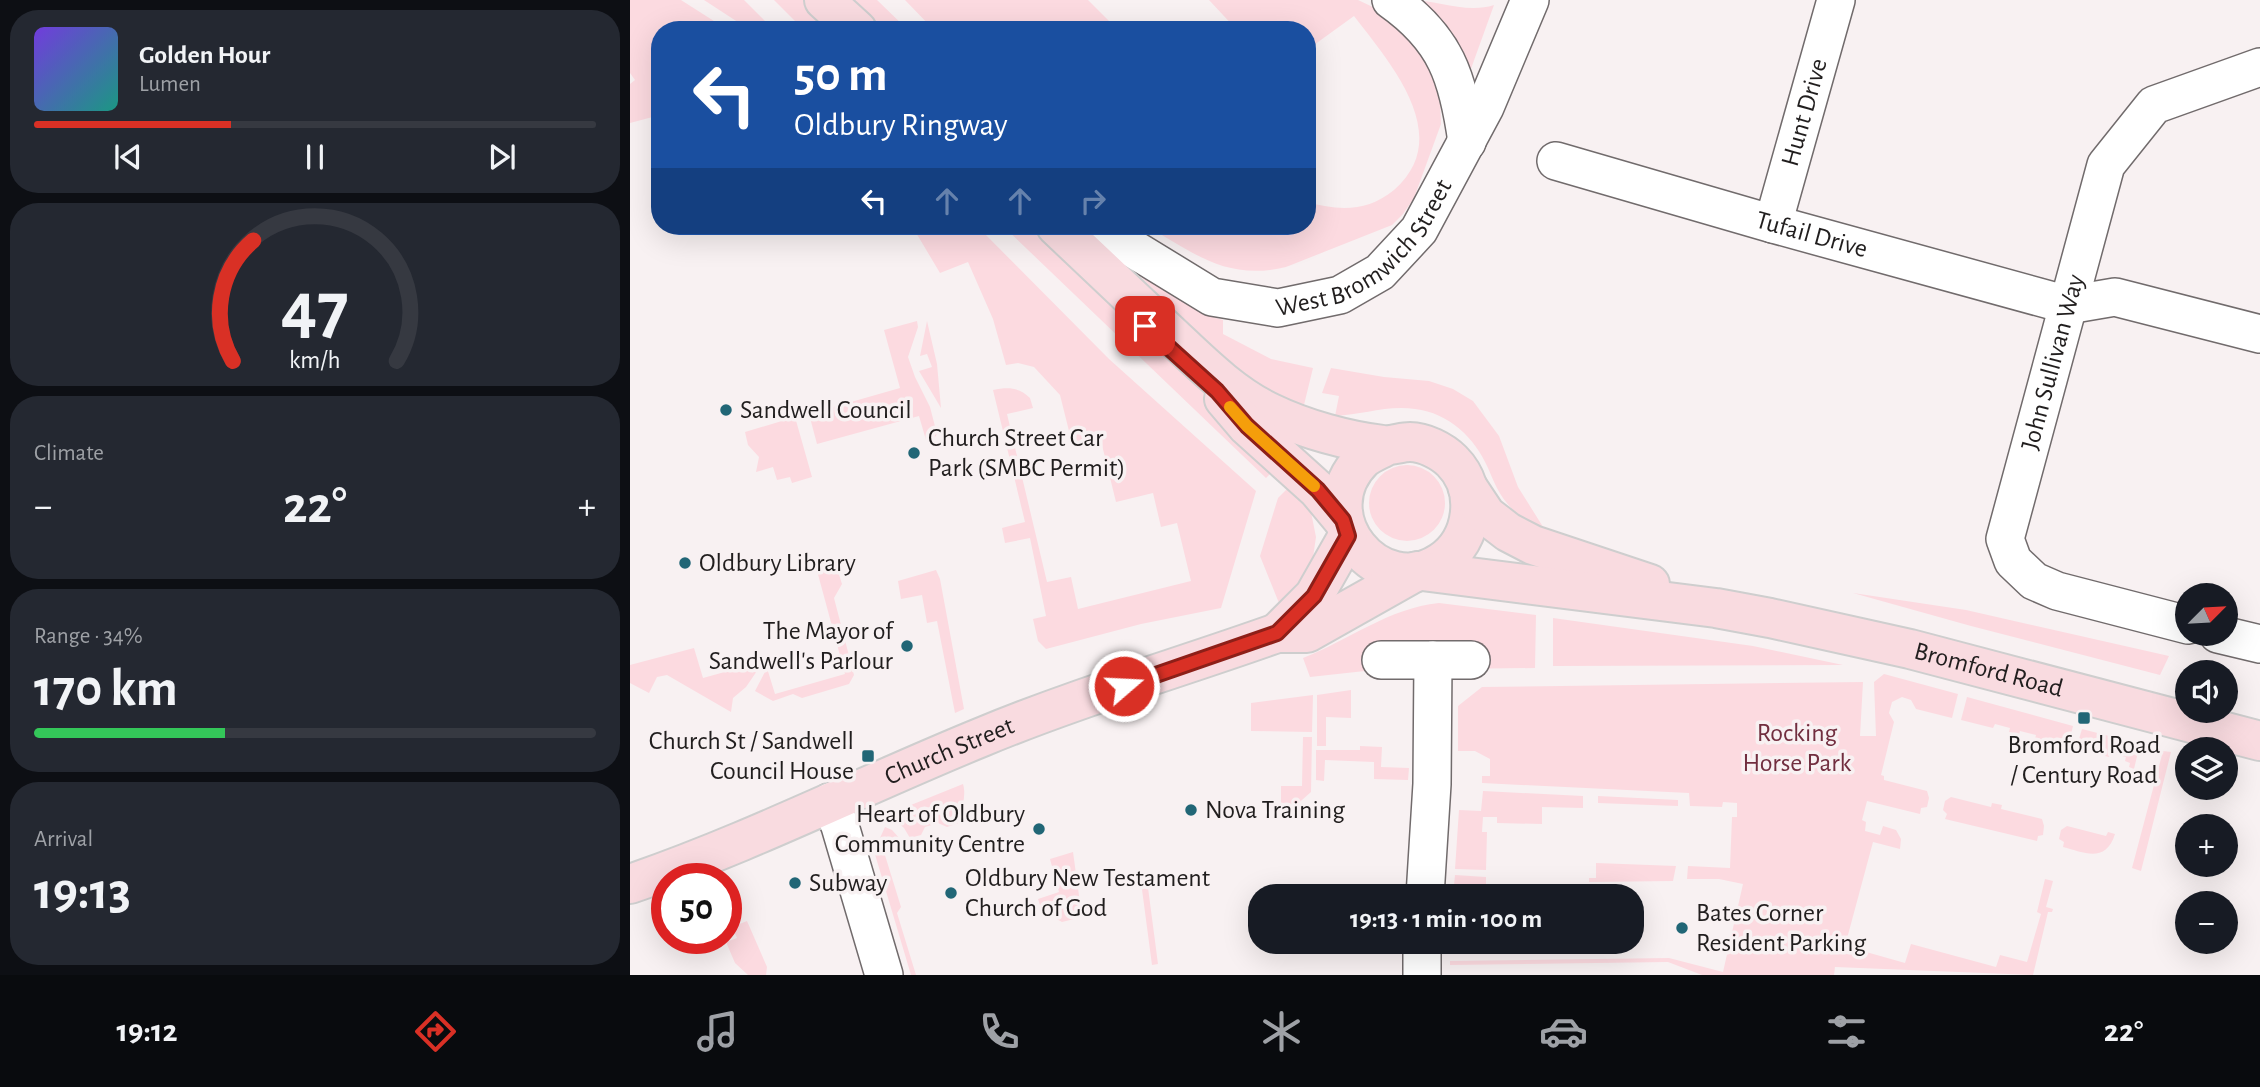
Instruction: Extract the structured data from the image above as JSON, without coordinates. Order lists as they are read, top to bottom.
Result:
{
  "streets": {
    "main road": ["Bromford Road", "Church Street"],
    "street": [
      "Hunt Drive",
      "Tufail Drive",
      "West Bromwich Street",
      "John Sullivan Way"
    ]
  },
  "crossings": [
    ["Hunt Drive", "Tufail Drive"],
    ["Tufail Drive", "John Sullivan Way"],
    ["Bromford Road", "Church Street"]
  ],
  "parks": ["Rocking Horse Park"],
  "places": {
    "other": [
      "Sandwell Council",
      "Church Street Car Park (SMBC Permit)",
      "Oldbury Library",
      "The Mayor of Sandwell's Parlour",
      "Nova Training",
      "Heart of Oldbury Community Centre",
      "Subway",
      "Oldbury New Testament Church of God",
      "Bates Corner Resident Parking"
    ],
    "transit": ["Bromford Road / Century Road", "Church St / Sandwell Council House"]
  },
  "north": "top right",
  "page": {
    "turn": ["50 m", "Oldbury Ringway"],
    "song": ["Golden Hour", "Lumen"],
    "tile": [
      "Climate",
      ["Range · 34%", "170 km"],
      ["Arrival", "19:13"]
    ],
    "heat": ["−", "22°", "+"],
    "map_buttons": ["+", "−"],
    "limit": "50",
    "trip": "19:13 · 1 min · 100 m",
    "tabs": ["19:12", "22°"],
    "gauge": ["47", "km/h"]
  }
}
